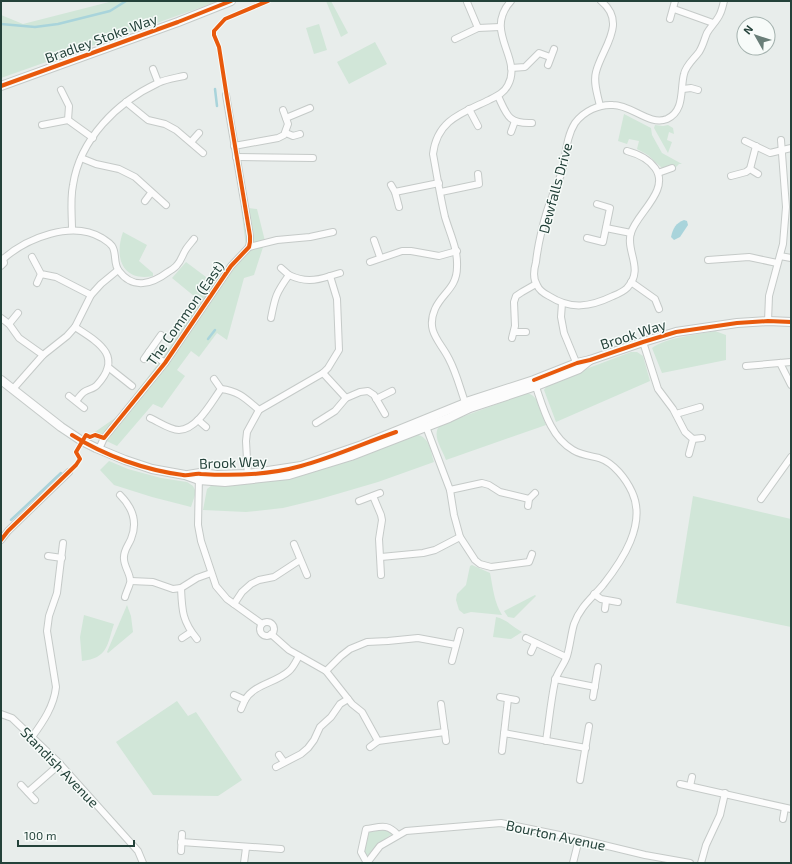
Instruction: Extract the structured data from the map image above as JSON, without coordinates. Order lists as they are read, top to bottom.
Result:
{
  "streets": {
    "street": [
      "Bradley Stoke Way",
      "Dewfalls Drive",
      "The Common (East)",
      "Brook Way",
      "Standish Avenue",
      "Bourton Avenue"
    ]
  },
  "crossings": [
    ["The Common (East)", "Brook Way"]
  ],
  "scale_bar": "100 m",
  "north": "top left"
}
